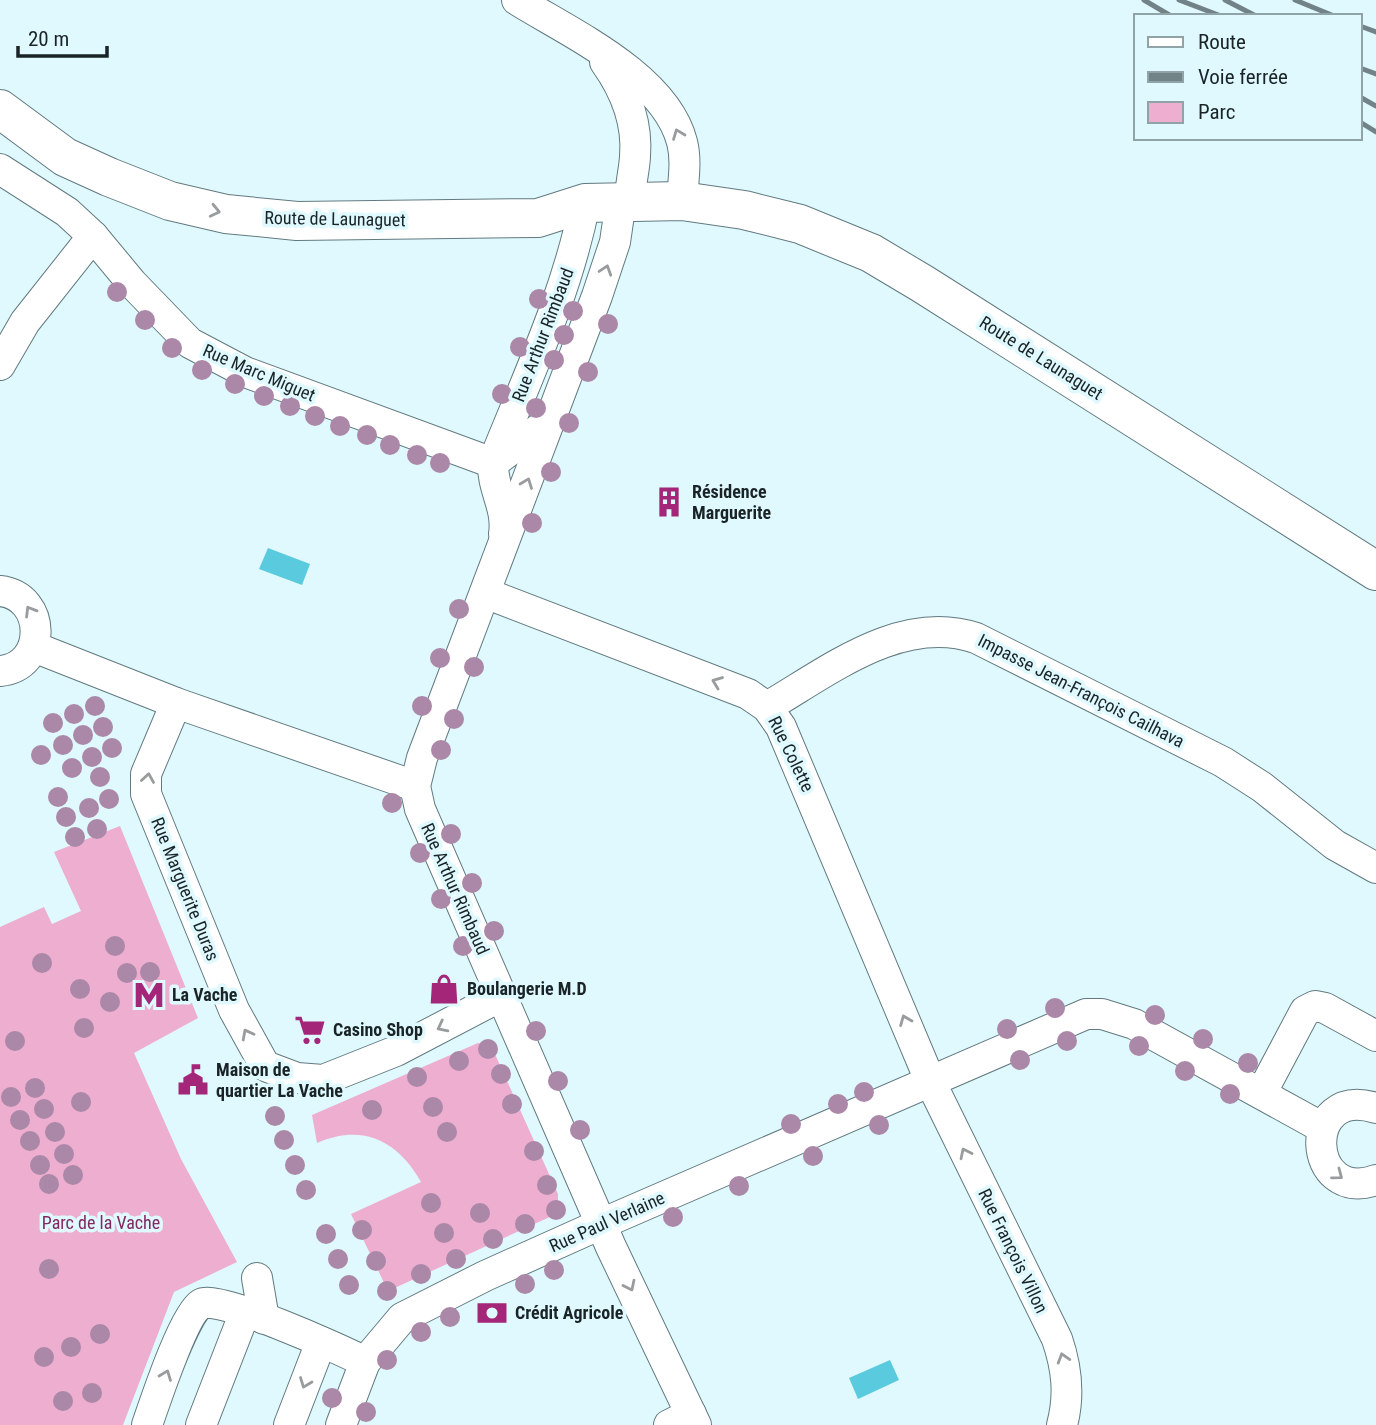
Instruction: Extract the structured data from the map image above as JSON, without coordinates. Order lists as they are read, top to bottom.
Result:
{
  "streets": {
    "main road": ["Route de Launaguet"],
    "street": [
      "Rue Arthur Rimbaud",
      "Rue Marc Miguet",
      "Impasse Jean-François Cailhava",
      "Rue Colette",
      "Rue Marguerite Duras",
      "Rue Paul Verlaine",
      "Rue François Villon"
    ]
  },
  "crossings": [
    ["Route de Launaguet", "Rue Arthur Rimbaud"],
    ["Rue Arthur Rimbaud", "Rue Marc Miguet"],
    ["Rue Arthur Rimbaud", "Rue Colette"],
    ["Rue Arthur Rimbaud", "Rue Marguerite Duras"],
    ["Rue Arthur Rimbaud", "Rue Paul Verlaine"],
    ["Impasse Jean-François Cailhava", "Rue Colette"],
    ["Rue Colette", "Rue Paul Verlaine"],
    ["Rue Colette", "Rue François Villon"],
    ["Rue Paul Verlaine", "Rue François Villon"]
  ],
  "one_way": ["Rue Colette", "Rue François Villon"],
  "parks": ["Parc de la Vache"],
  "places": {
    "building": ["Résidence Marguerite"],
    "shop": ["Boulangerie M.D"],
    "metro station": ["La Vache"],
    "supermarket": ["Casino Shop"],
    "public building": ["Maison de quartier La Vache"],
    "bank": ["Crédit Agricole"]
  },
  "legend": ["Route", "Voie ferrée", "Parc"],
  "scale_bar": "20 m"
}
